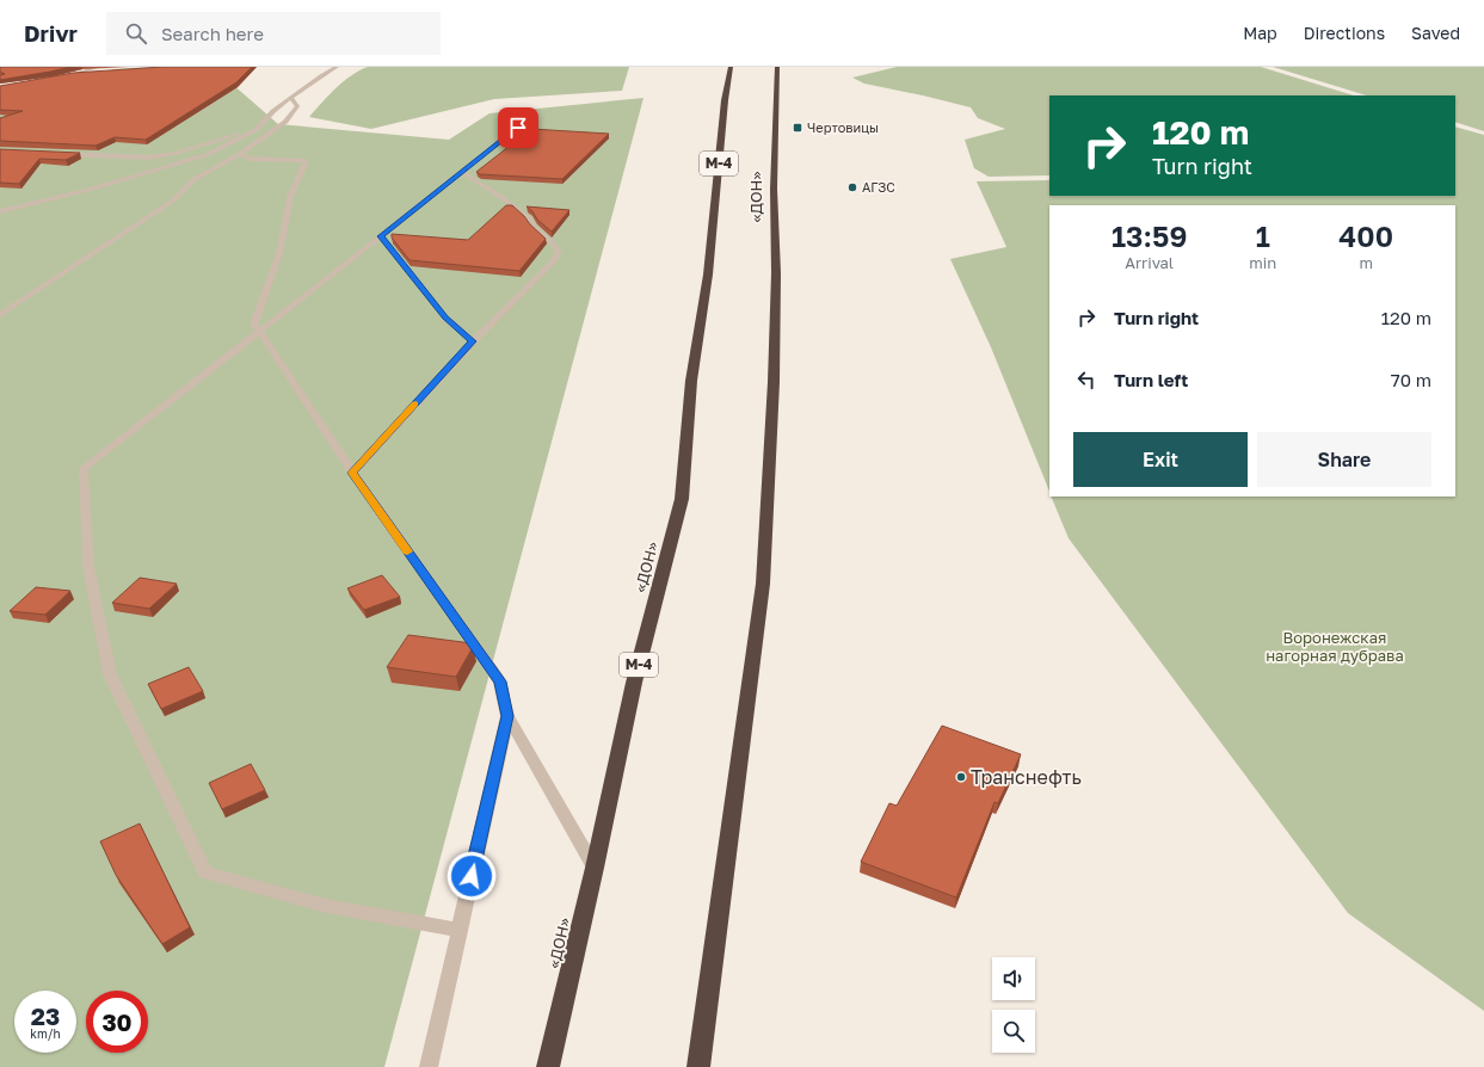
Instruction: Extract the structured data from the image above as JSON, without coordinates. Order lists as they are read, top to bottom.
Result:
{
  "streets": {
    "highway": ["М-4", "«ДОН»"]
  },
  "parks": ["Воронежская нагорная дубрава"],
  "places": {
    "transit": ["Чертовицы"],
    "other": ["АГЗС", "Транснефть"]
  },
  "page": {
    "header": "Drivr",
    "search": "Search here",
    "nav": ["Map", "Directions", "Saved"],
    "turn": ["120 m", "Turn right"],
    "eta": [
      "13:59",
      "Arrival",
      "1",
      "min",
      "400",
      "m"
    ],
    "list": [
      {
        "name": "Turn right",
        "value": "120 m"
      },
      {
        "name": "Turn left",
        "value": "70 m"
      }
    ],
    "buttons": ["Exit", "Share"],
    "speed": "23 km/h",
    "limit": "30"
  }
}
